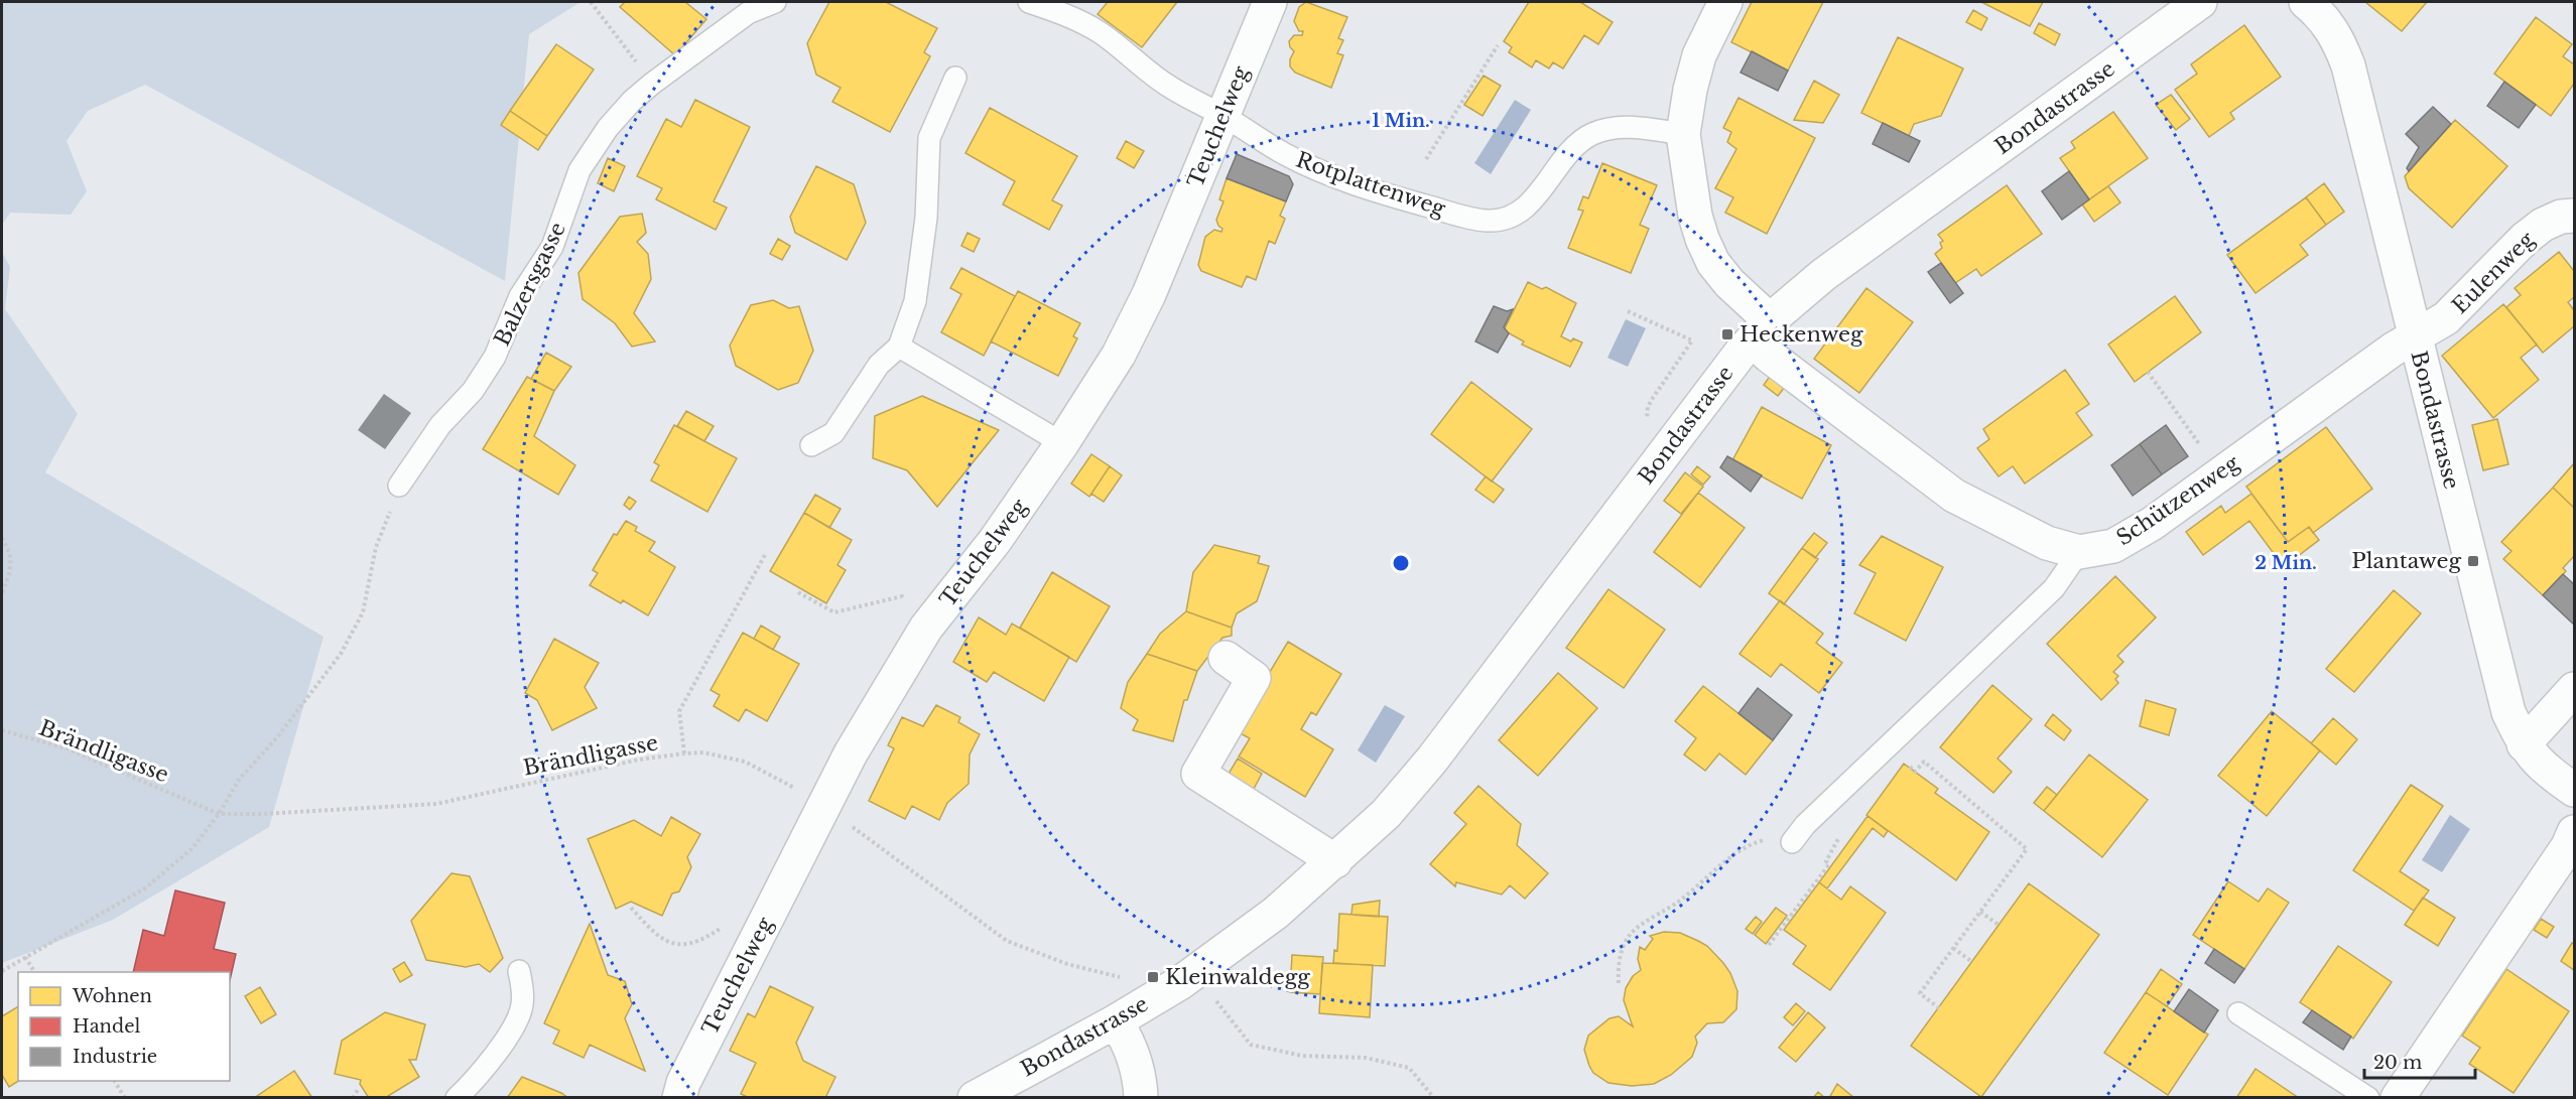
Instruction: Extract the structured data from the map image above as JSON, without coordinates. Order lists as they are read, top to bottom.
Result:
{
  "streets": {
    "street": [
      "Bondastrasse",
      "Teuchelweg",
      "Eulenweg",
      "Schützenweg"
    ],
    "lane": ["Rotplattenweg", "Balzersgasse"],
    "path": ["Brändligasse"]
  },
  "crossings": [
    ["Bondastrasse", "Eulenweg"],
    ["Bondastrasse", "Schützenweg"],
    ["Teuchelweg", "Rotplattenweg"],
    ["Teuchelweg", "Brändligasse"],
    ["Eulenweg", "Schützenweg"]
  ],
  "places": {
    "transit": ["Heckenweg", "Plantaweg", "Kleinwaldegg"]
  },
  "legend": ["Wohnen", "Handel", "Industrie"],
  "scale_bar": "20 m",
  "rings": ["1 Min.", "2 Min."]
}
